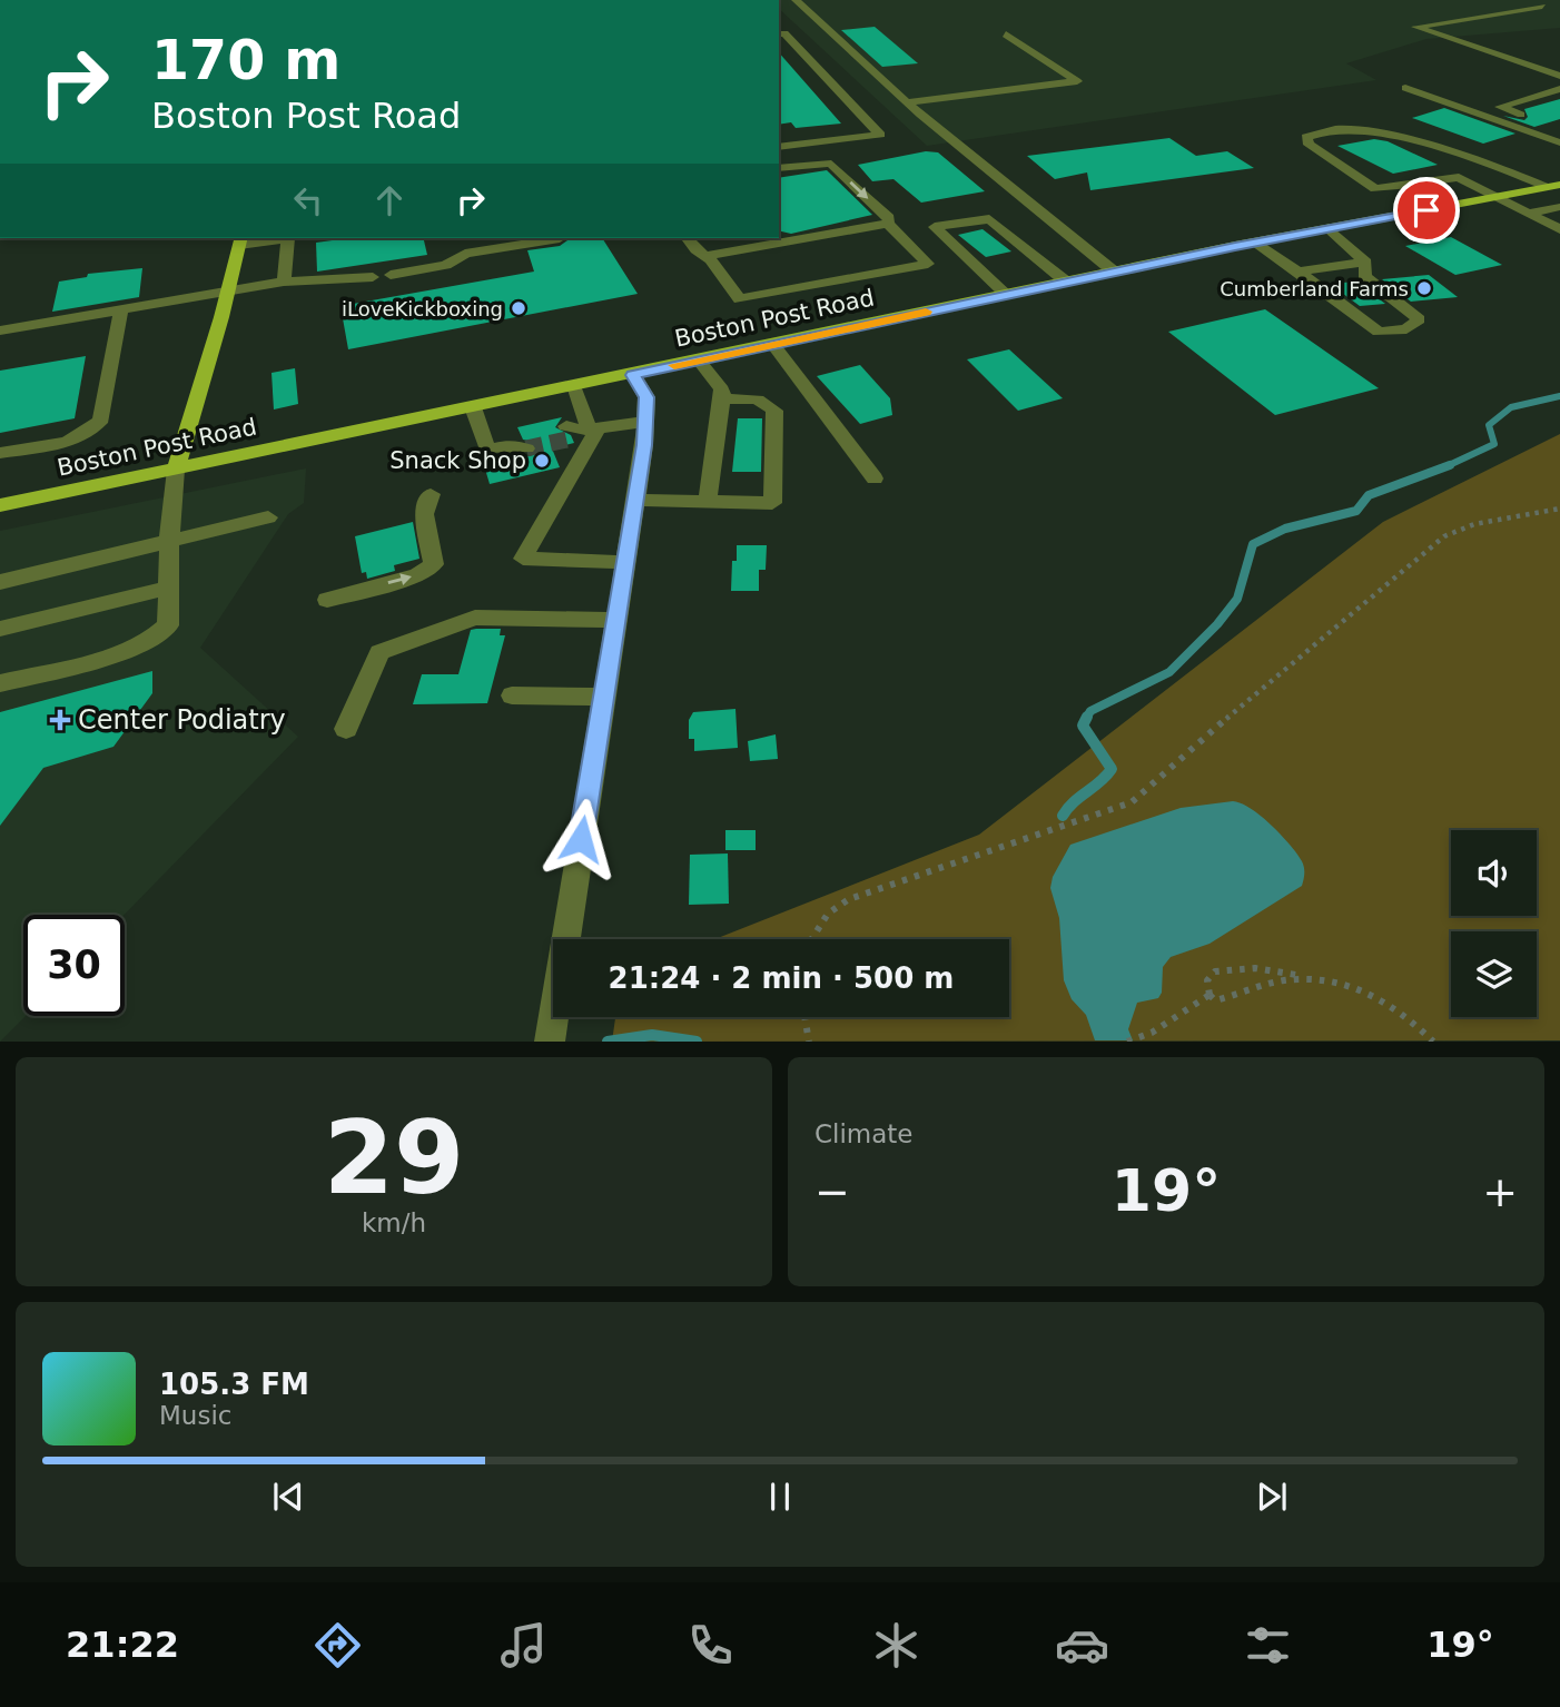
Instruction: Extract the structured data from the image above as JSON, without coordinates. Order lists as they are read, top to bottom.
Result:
{
  "streets": {
    "main road": ["Boston Post Road"]
  },
  "places": {
    "other": ["Cumberland Farms", "iLoveKickboxing", "Snack Shop"],
    "health": ["Center Podiatry"]
  },
  "page": {
    "turn": ["170 m", "Boston Post Road"],
    "limit": "30",
    "trip": "21:24 · 2 min · 500 m",
    "tile": [
      ["29", "km/h"],
      "Climate"
    ],
    "heat": ["−", "19°", "+"],
    "song": ["105.3 FM", "Music"],
    "tabs": ["21:22", "19°"]
  }
}
